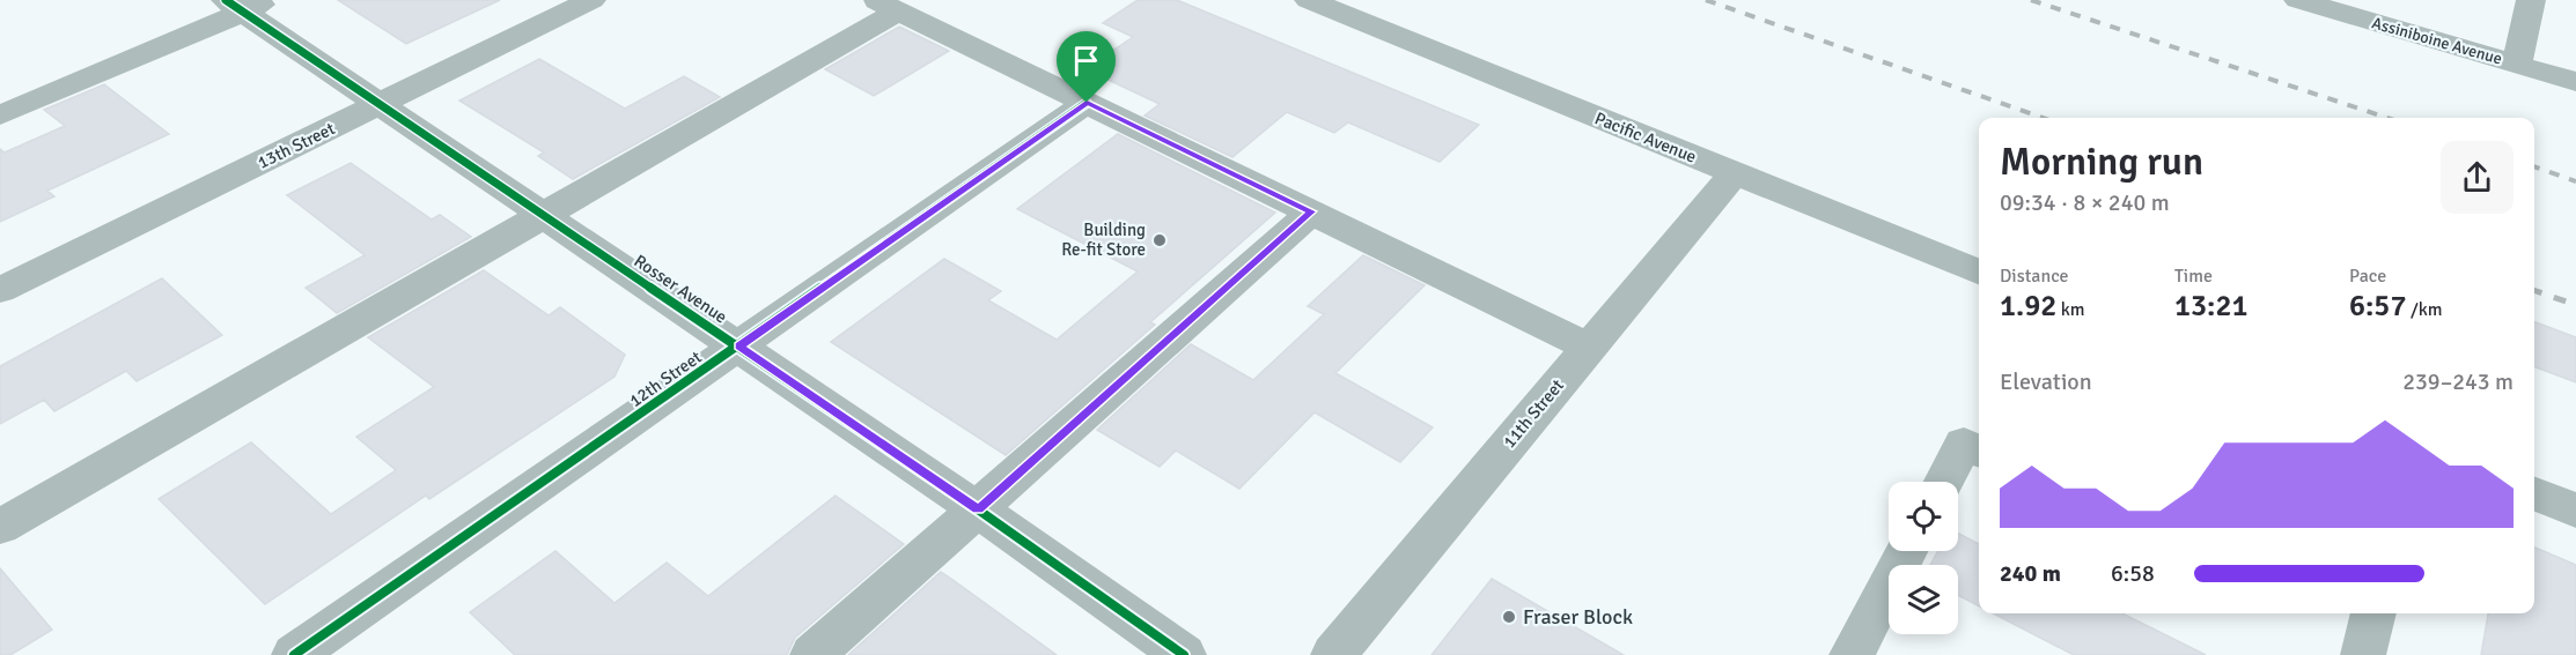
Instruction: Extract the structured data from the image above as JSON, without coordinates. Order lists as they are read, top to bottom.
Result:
{
  "streets": {
    "street": [
      "Assiniboine Avenue",
      "Pacific Avenue",
      "13th Street",
      "Rosser Avenue",
      "12th Street",
      "11th Street"
    ]
  },
  "crossings": [
    ["Pacific Avenue", "11th Street"],
    ["13th Street", "Rosser Avenue"],
    ["Rosser Avenue", "12th Street"]
  ],
  "places": ["Building Re-fit Store", "Fraser Block"],
  "page": {
    "heading": ["Morning run", "09:34 · 8 × 240 m"],
    "stats": [
      ["Distance", "1.92 km"],
      ["Time", "13:21"],
      ["Pace", "6:57 /km"]
    ],
    "chart": ["Elevation", "239–243 m"],
    "list": [
      {
        "name": "240 m",
        "note": "6:58"
      }
    ]
  }
}
